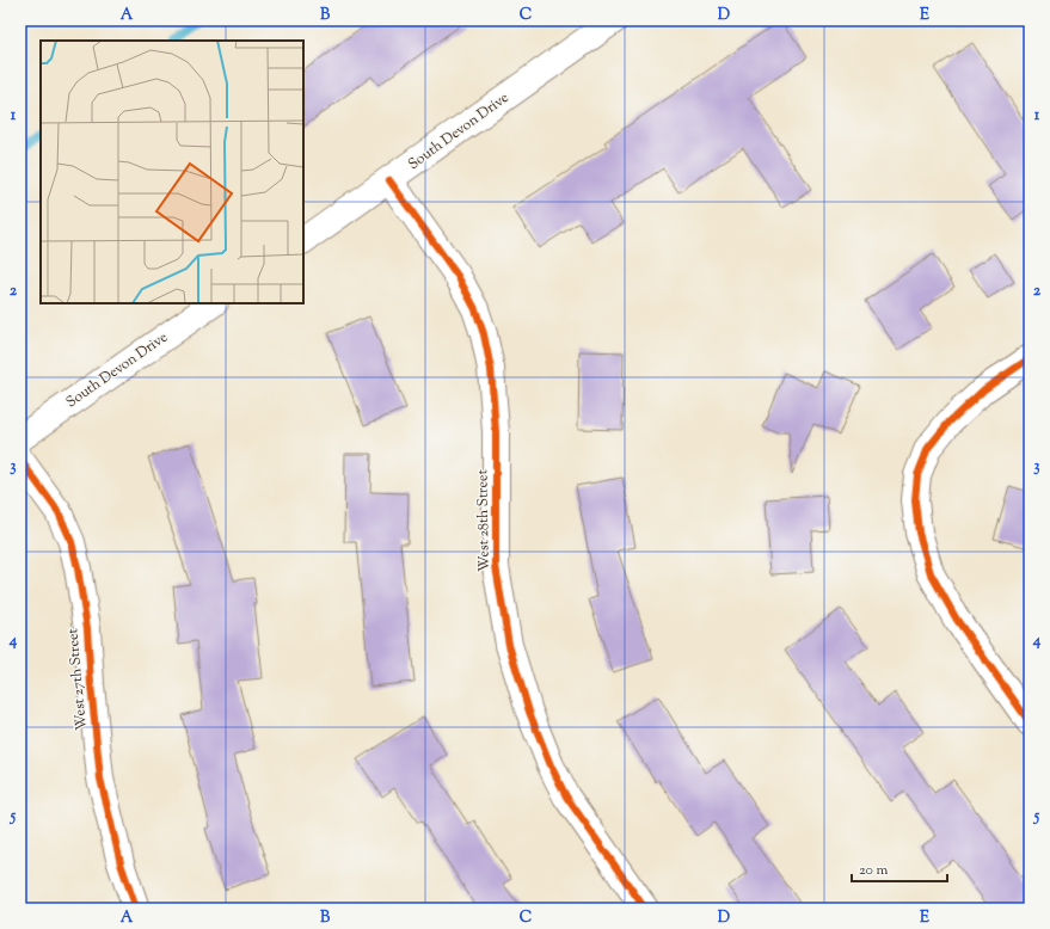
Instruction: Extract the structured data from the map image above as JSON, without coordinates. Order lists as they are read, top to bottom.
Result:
{
  "streets": {
    "street": ["South Devon Drive", "West 28th Street", "West 27th Street"]
  },
  "crossings": [
    ["South Devon Drive", "West 28th Street"]
  ],
  "scale_bar": "20 m",
  "grid": {
    "columns": [
      "A",
      "B",
      "C",
      "D",
      "E"
    ],
    "rows": [
      "1",
      "2",
      "3",
      "4",
      "5"
    ]
  }
}
